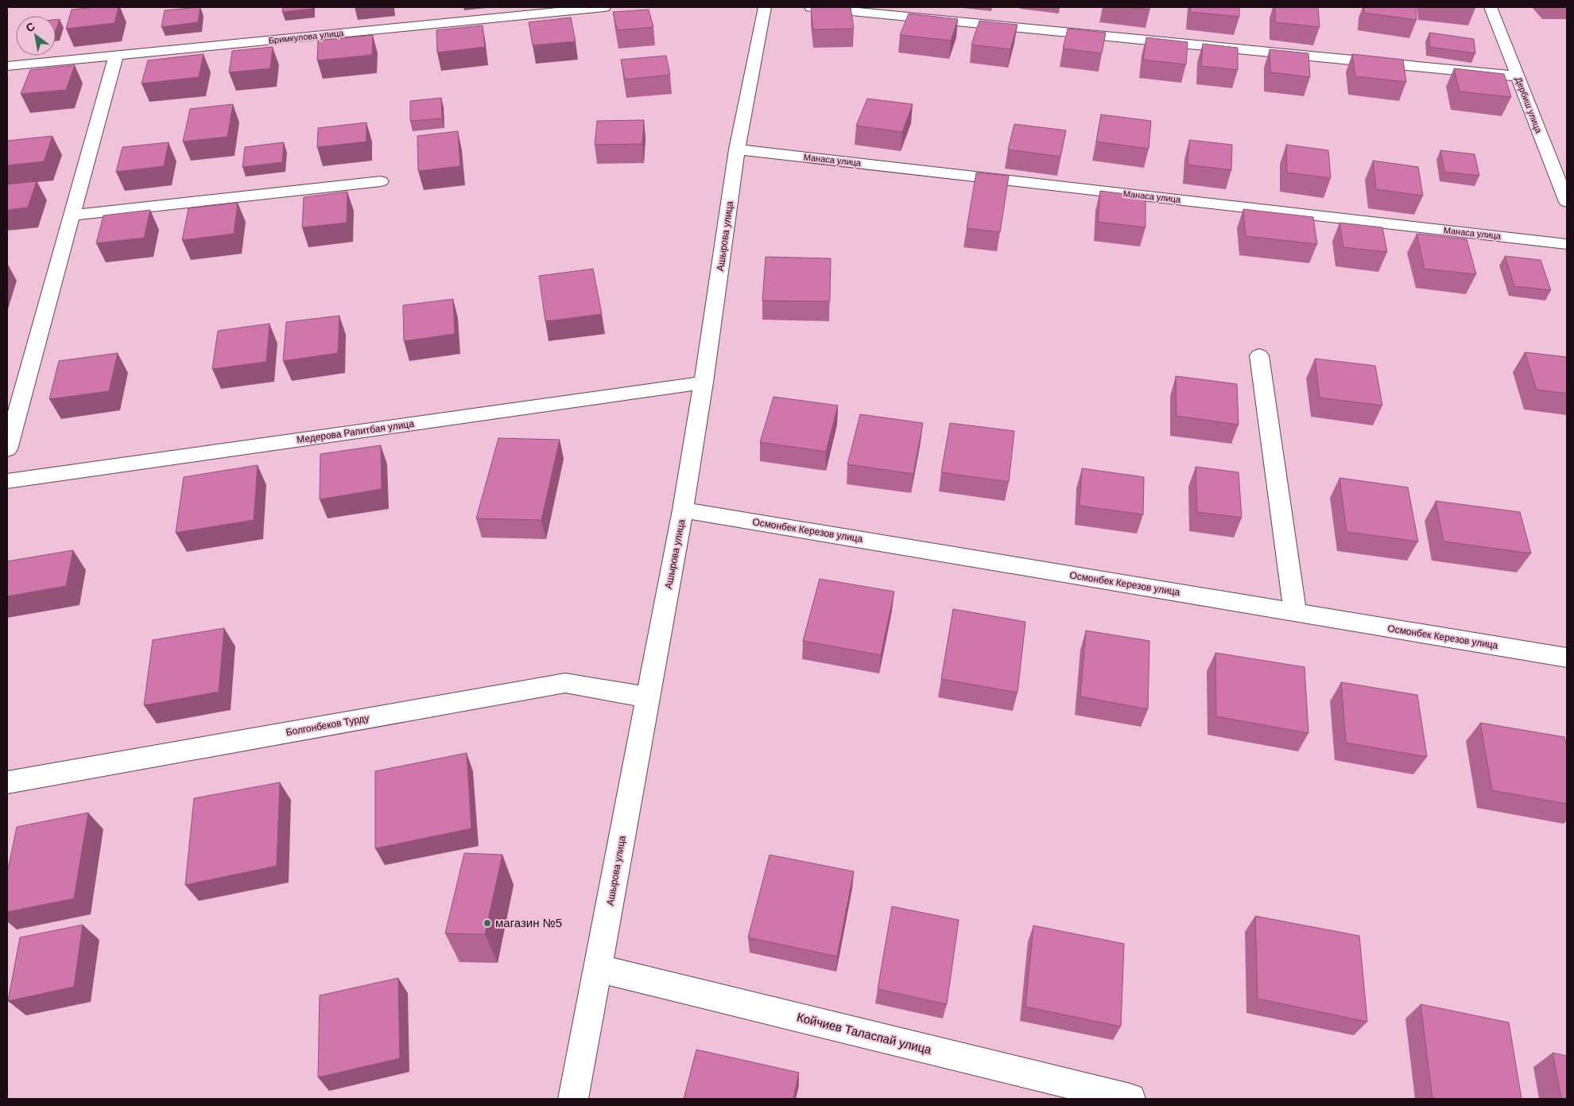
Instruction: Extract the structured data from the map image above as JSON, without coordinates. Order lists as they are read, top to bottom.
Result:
{
  "streets": {
    "street": [
      "Бримкулова улица",
      "Дербиш улица",
      "Манаса улица",
      "Ашырова улица",
      "Медерова Рапитбая улица",
      "Осмонбек Керезов улица",
      "Болгонбеков Турду",
      "Койчиев Таласпай улица"
    ]
  },
  "crossings": [
    ["Манаса улица", "Ашырова улица"],
    ["Ашырова улица", "Медерова Рапитбая улица"],
    ["Ашырова улица", "Осмонбек Керезов улица"],
    ["Ашырова улица", "Болгонбеков Турду"],
    ["Ашырова улица", "Койчиев Таласпай улица"]
  ],
  "places": ["магазин №5"],
  "north": "top left"
}
